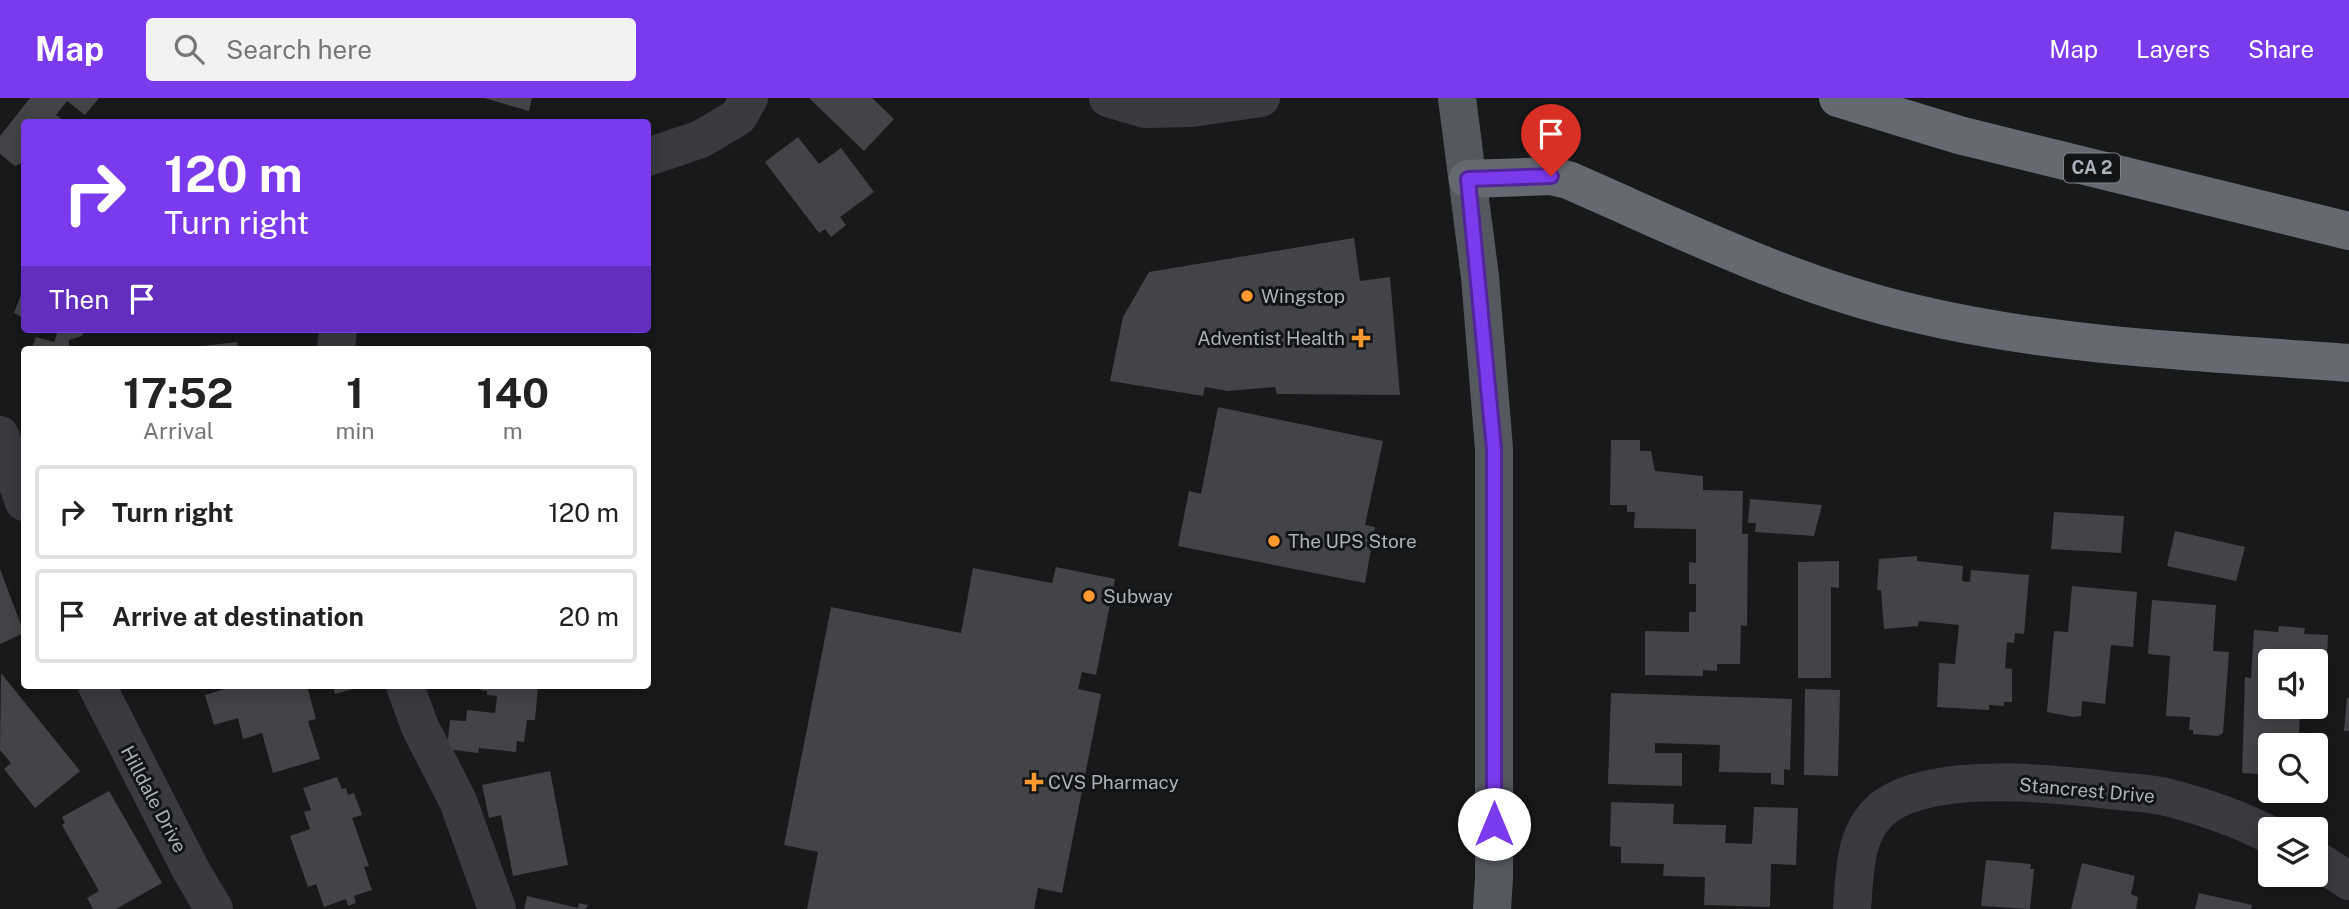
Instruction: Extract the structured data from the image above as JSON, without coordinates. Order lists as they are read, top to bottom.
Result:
{
  "streets": {
    "highway": ["CA 2"],
    "street": ["Stancrest Drive", "Hilldale Drive"]
  },
  "places": {
    "other": ["Wingstop", "The UPS Store", "Subway"],
    "health": ["Adventist Health", "CVS Pharmacy"]
  },
  "page": {
    "header": "Map",
    "search": "Search here",
    "nav": ["Map", "Layers", "Share"],
    "turn": ["120 m", "Turn right"],
    "then": "Then",
    "eta": [
      "17:52",
      "Arrival",
      "1",
      "min",
      "140",
      "m"
    ],
    "list": [
      {
        "name": "Turn right",
        "value": "120 m"
      },
      {
        "name": "Arrive at destination",
        "value": "20 m"
      }
    ]
  }
}
